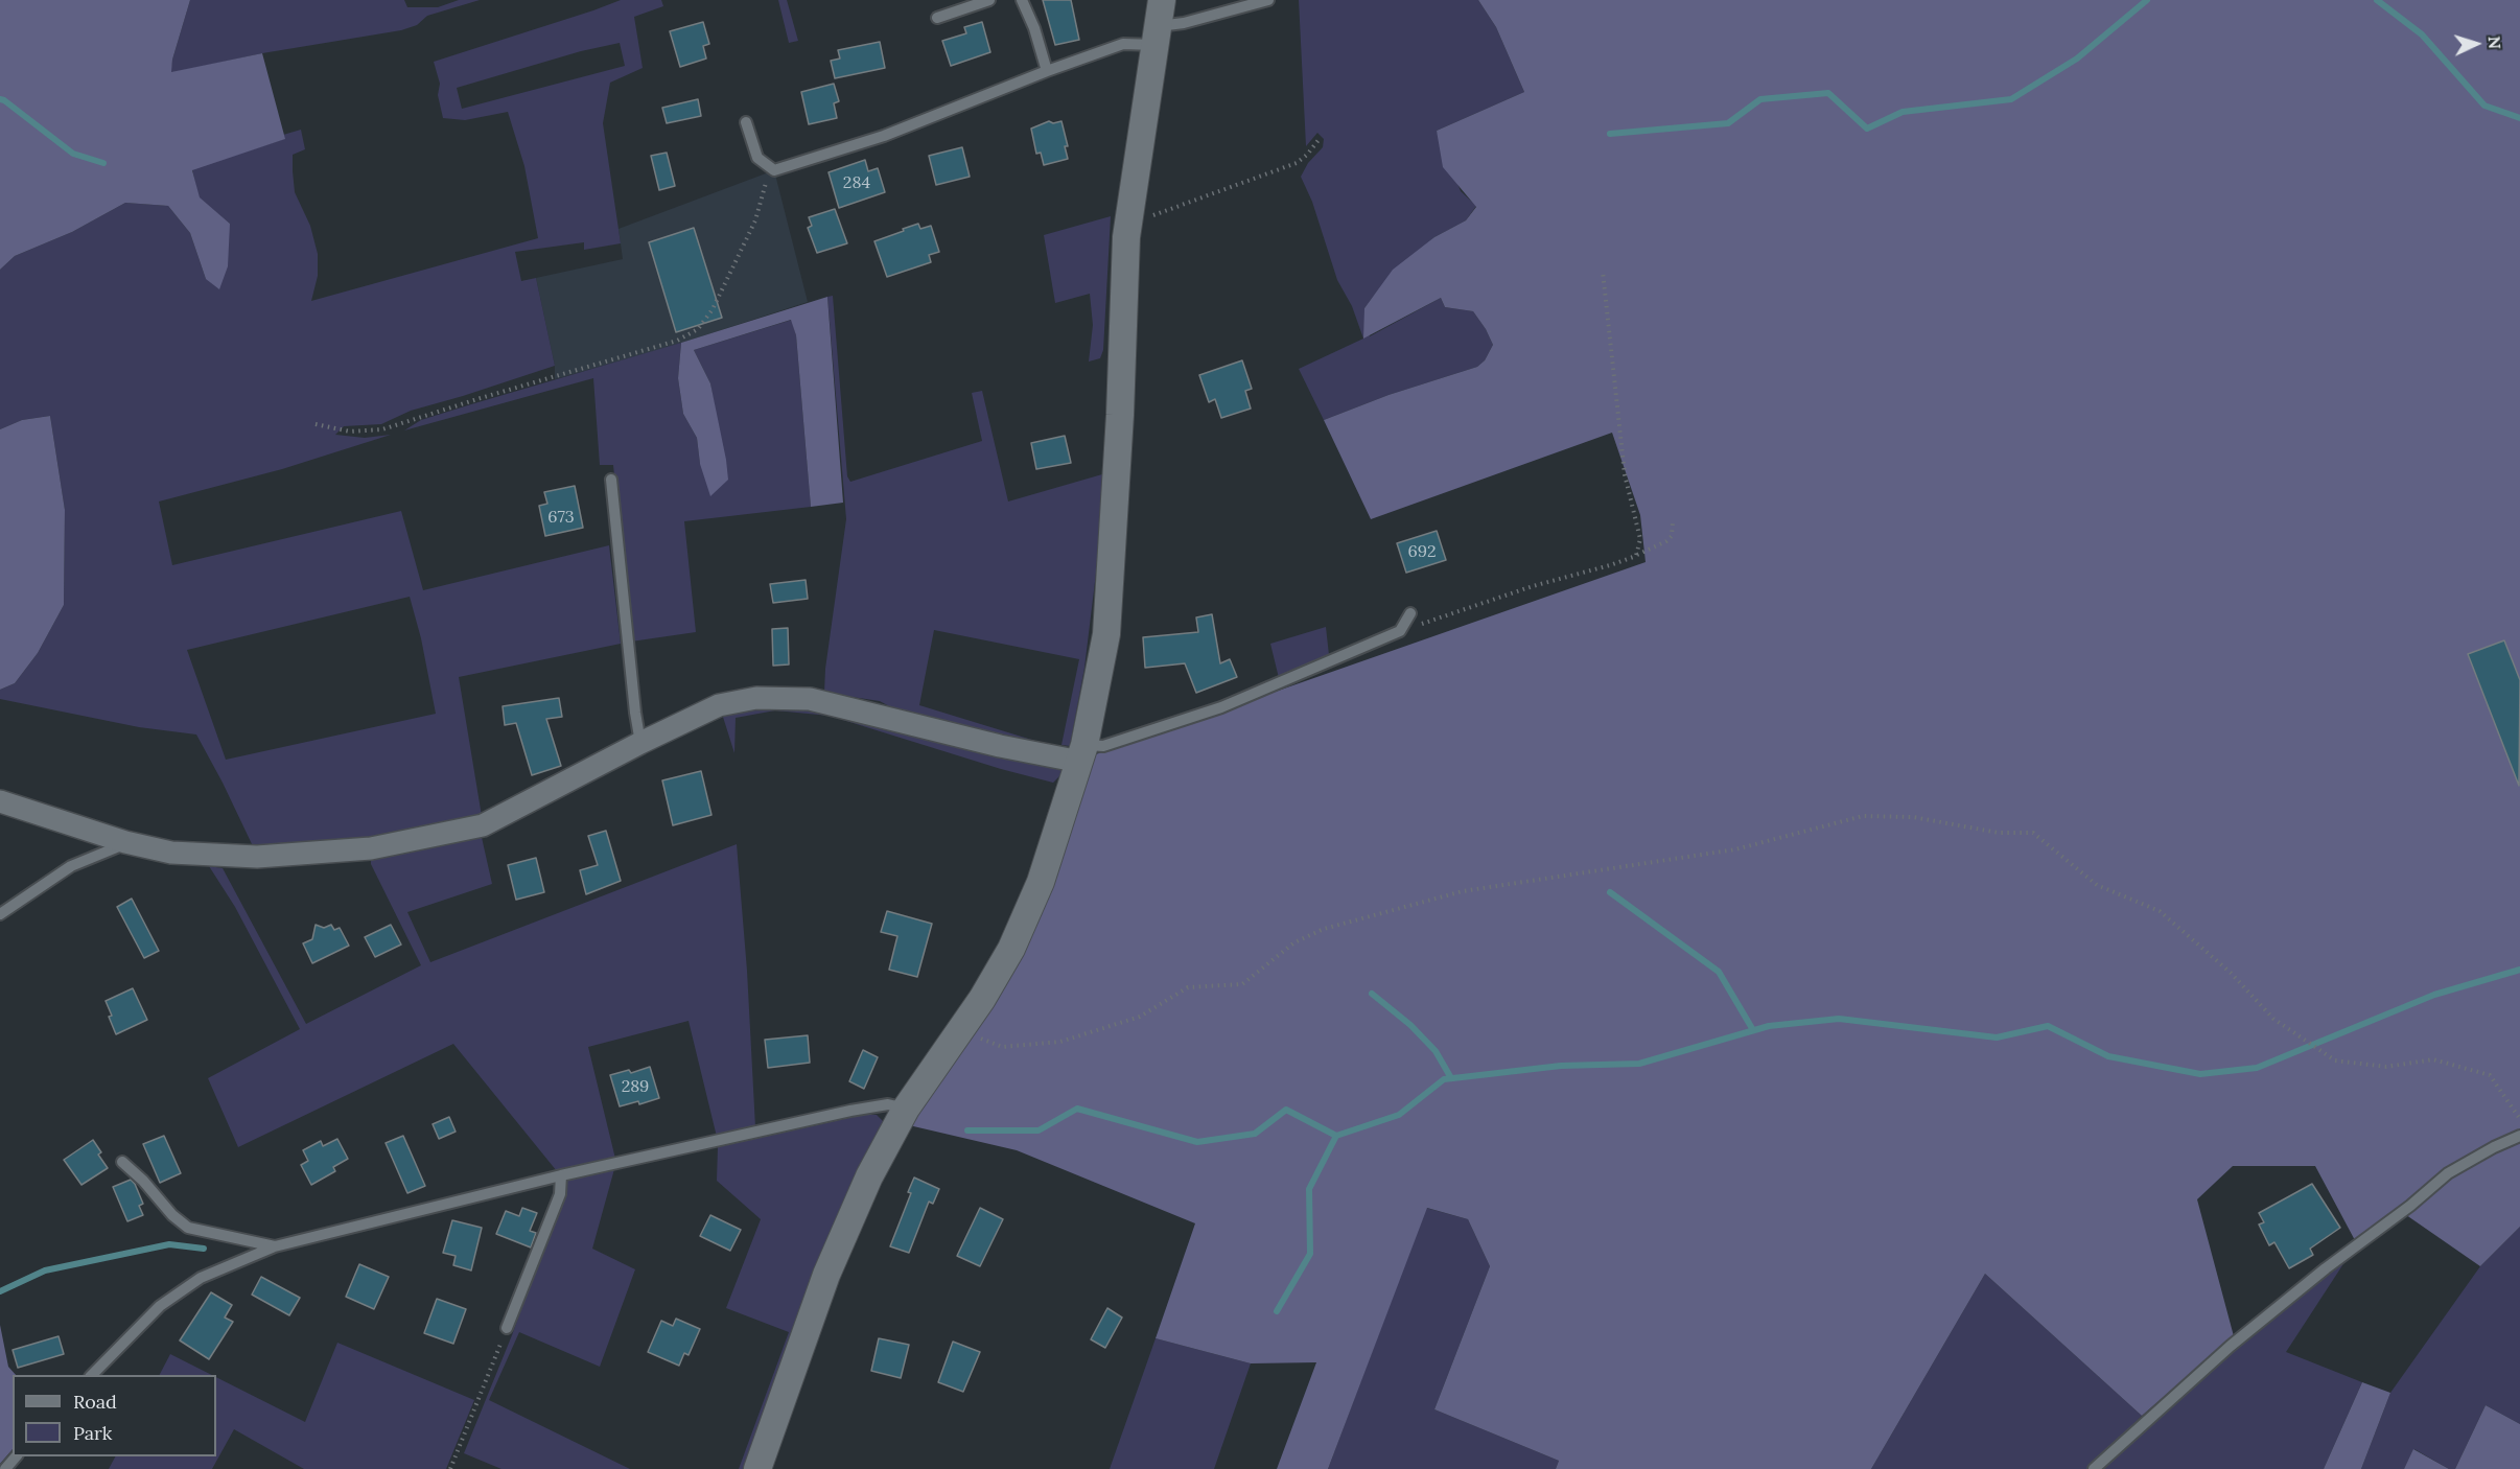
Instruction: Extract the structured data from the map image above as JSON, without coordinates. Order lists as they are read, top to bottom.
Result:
{
  "house_numbers": [
    "284",
    "673",
    "692",
    "289"
  ],
  "legend": ["Road", "Park"],
  "north": "right"
}
